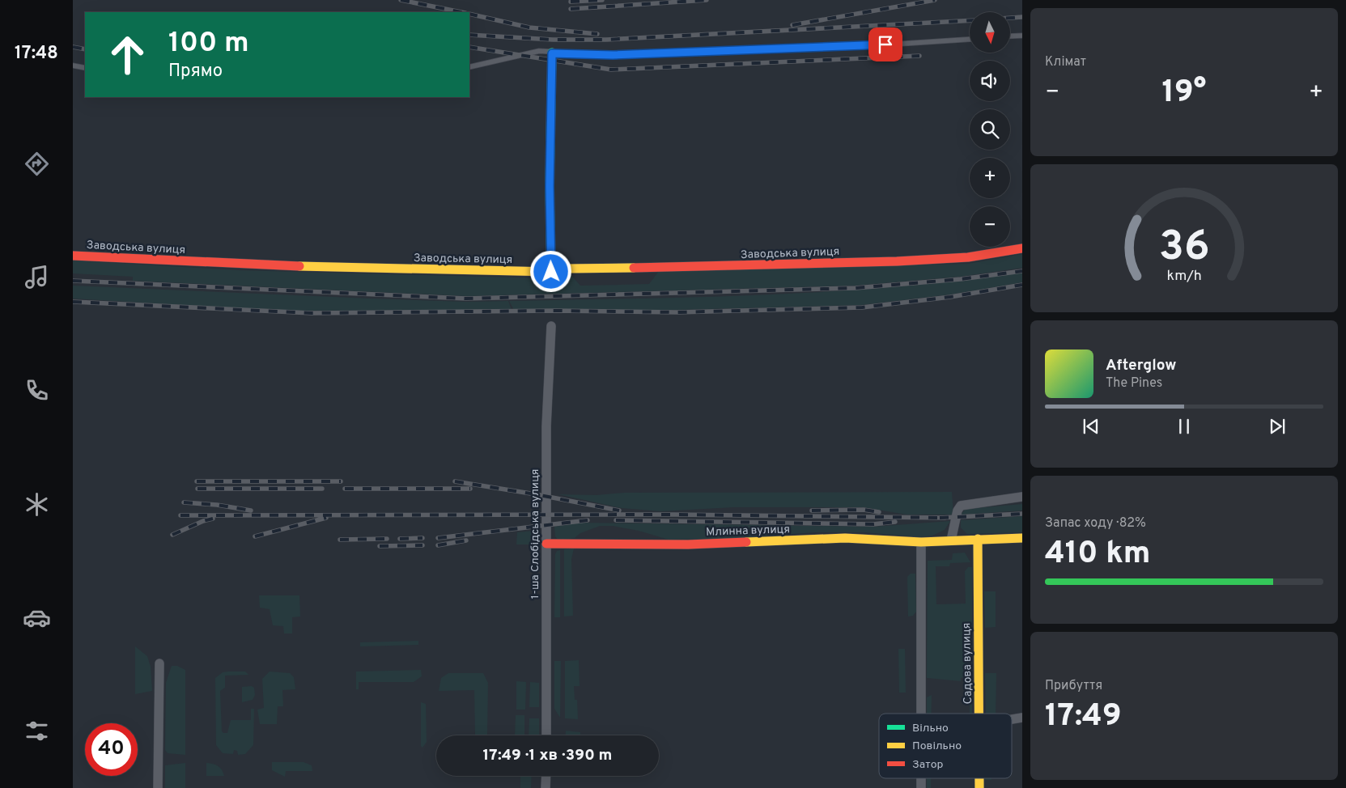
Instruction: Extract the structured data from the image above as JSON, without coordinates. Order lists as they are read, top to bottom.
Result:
{
  "streets": {
    "street": [
      "Заводська вулиця",
      "Млинна вулиця",
      "1-ша Слобідська вулиця",
      "Садова вулиця"
    ]
  },
  "crossings": [
    ["Млинна вулиця", "1-ша Слобідська вулиця"],
    ["Млинна вулиця", "Садова вулиця"]
  ],
  "legend": ["Вільно", "Повільно", "Затор"],
  "north": "bottom",
  "page": {
    "tabs": "17:48",
    "tile": [
      "Клімат",
      ["Запас ходу · 82%", "410 km"],
      ["Прибуття", "17:49"]
    ],
    "map_buttons": ["+", "−"],
    "turn": ["100 m", "Прямо"],
    "heat": ["−", "19°", "+"],
    "song": ["Afterglow", "The Pines"],
    "limit": "40",
    "trip": "17:49 · 1 хв · 390 m",
    "gauge": ["36", "km/h"]
  }
}
